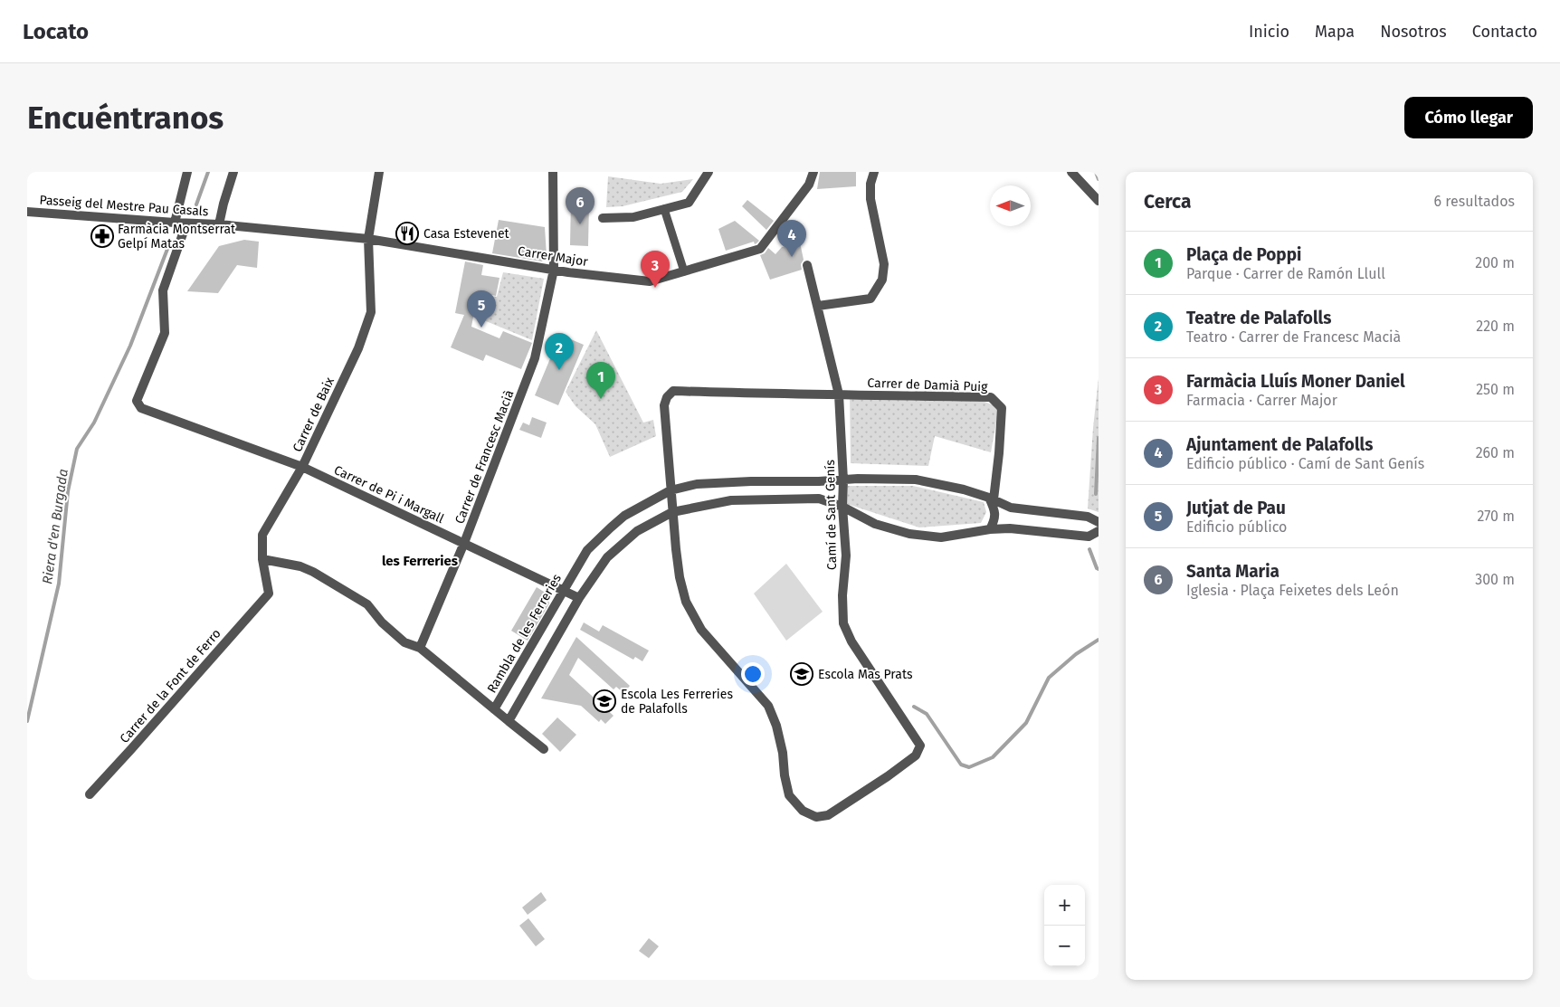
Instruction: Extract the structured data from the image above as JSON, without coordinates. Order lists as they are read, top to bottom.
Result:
{
  "streets": {
    "street": [
      "Passeig del Mestre Pau Casals",
      "Carrer Major",
      "Carrer de Damià Puig",
      "Carrer de Baix",
      "Carrer de Francesc Macià",
      "Carrer de Pi i Margall",
      "Camí de Sant Genís",
      "Rambla de les Ferreries",
      "Carrer de la Font de Ferro"
    ]
  },
  "crossings": [
    ["Passeig del Mestre Pau Casals", "Carrer Major"],
    ["Passeig del Mestre Pau Casals", "Carrer de Pi i Margall"],
    ["Carrer Major", "Carrer de Baix"],
    ["Carrer Major", "Carrer de Francesc Macià"],
    ["Carrer de Damià Puig", "Camí de Sant Genís"],
    ["Carrer de Damià Puig", "Rambla de les Ferreries"],
    ["Carrer de Baix", "Carrer de Pi i Margall"],
    ["Carrer de Baix", "Carrer de la Font de Ferro"],
    ["Carrer de Francesc Macià", "Carrer de Pi i Margall"],
    ["Carrer de Pi i Margall", "Rambla de les Ferreries"],
    ["Camí de Sant Genís", "Rambla de les Ferreries"]
  ],
  "districts": ["les Ferreries"],
  "water": ["Riera d'en Burgada"],
  "places": {
    "restaurant": ["Casa Estevenet"],
    "pharmacy": ["Farmàcia Montserrat Gelpí Matas"],
    "school or university": ["Escola Mas Prats", "Escola Les Ferreries de Palafolls"]
  },
  "north": "left",
  "page": {
    "header": "Locato",
    "nav": [
      "Inicio",
      "Mapa",
      "Nosotros",
      "Contacto"
    ],
    "buttons": "Cómo llegar",
    "title": "Encuéntranos",
    "heading": ["Cerca", "6 resultados"],
    "pins": [
      "6",
      "4",
      "3",
      "5",
      "2",
      "1"
    ],
    "list": [
      {
        "mark": "1",
        "name": "Plaça de Poppi",
        "note": "Parque · Carrer de Ramón Llull",
        "value": "200 m"
      },
      {
        "mark": "2",
        "name": "Teatre de Palafolls",
        "note": "Teatro · Carrer de Francesc Macià",
        "value": "220 m"
      },
      {
        "mark": "3",
        "name": "Farmàcia Lluís Moner Daniel",
        "note": "Farmacia · Carrer Major",
        "value": "250 m"
      },
      {
        "mark": "4",
        "name": "Ajuntament de Palafolls",
        "note": "Edificio público · Camí de Sant Genís",
        "value": "260 m"
      },
      {
        "mark": "5",
        "name": "Jutjat de Pau",
        "note": "Edificio público",
        "value": "270 m"
      },
      {
        "mark": "6",
        "name": "Santa Maria",
        "note": "Iglesia · Plaça Feixetes dels León",
        "value": "300 m"
      }
    ],
    "map_buttons": ["+", "−"]
  }
}
